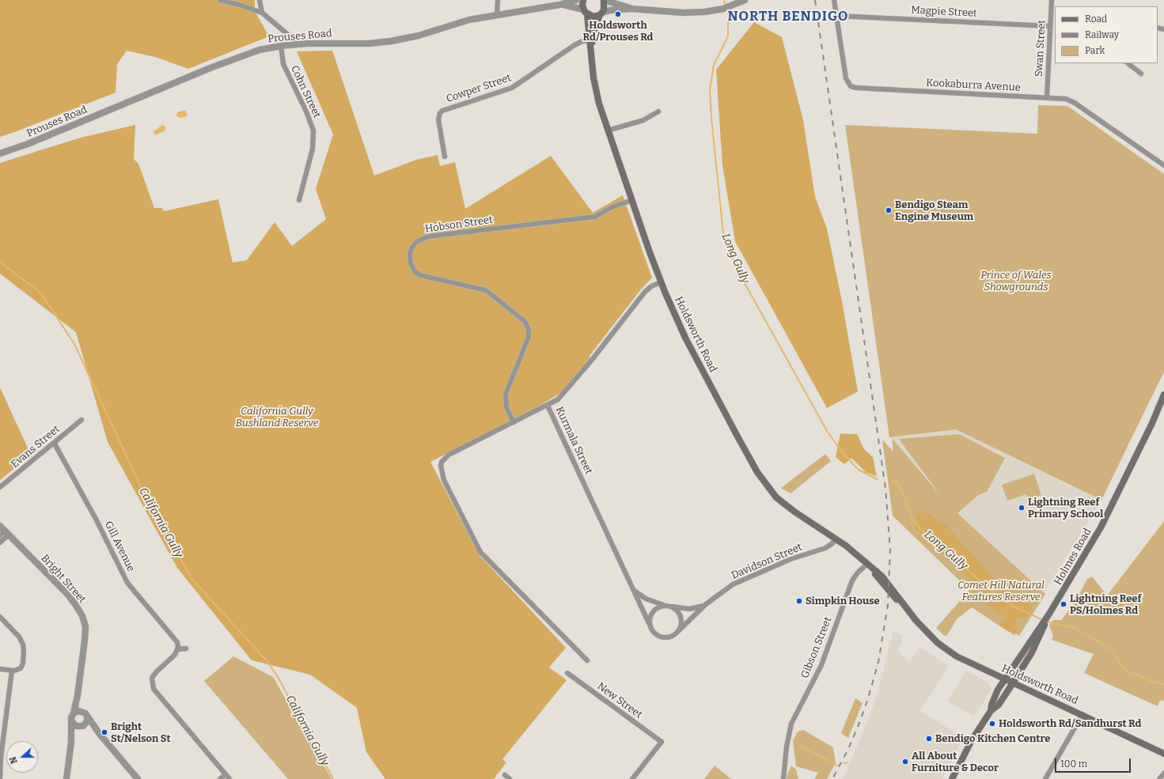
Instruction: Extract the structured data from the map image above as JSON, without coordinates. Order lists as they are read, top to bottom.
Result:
{
  "streets": {
    "main road": ["Holdsworth Road", "Holmes Road"],
    "street": [
      "Magpie Street",
      "Prouses Road",
      "Swan Street",
      "Kookaburra Avenue",
      "Cowper Street",
      "Cohn Street",
      "Hobson Street",
      "Kurmala Street",
      "Evans Street",
      "Gill Avenue",
      "Davidson Street",
      "Bright Street",
      "Gibson Street",
      "New Street"
    ]
  },
  "crossings": [
    ["Magpie Street", "Swan Street"],
    ["Magpie Street", "Kookaburra Avenue"],
    ["Prouses Road", "Cohn Street"],
    ["Prouses Road", "Holdsworth Road"],
    ["Swan Street", "Kookaburra Avenue"],
    ["Cowper Street", "Holdsworth Road"],
    ["Hobson Street", "Holdsworth Road"],
    ["Holdsworth Road", "Kurmala Street"],
    ["Holdsworth Road", "Holmes Road"],
    ["Holdsworth Road", "Davidson Street"],
    ["Holdsworth Road", "Gibson Street"],
    ["Kurmala Street", "Davidson Street"],
    ["Evans Street", "Gill Avenue"]
  ],
  "districts": ["NORTH BENDIGO"],
  "water": ["Long Gully", "California Gully"],
  "parks": ["Prince of Wales Showgrounds", "California Gully Bushland Reserve", "Comet Hill Natural Features Reserve"],
  "places": [
    "Holdsworth Rd/Prouses Rd",
    "Bendigo Steam Engine Museum",
    "Lightning Reef Primary School",
    "Simpkin House",
    "Lightning Reef PS/Holmes Rd",
    "Holdsworth Rd/Sandhurst Rd",
    "Bright St/Nelson St",
    "Bendigo Kitchen Centre",
    "All About Furniture & Decor"
  ],
  "legend": ["Road", "Railway", "Park"],
  "scale_bar": "100 m",
  "north": "left"
}
